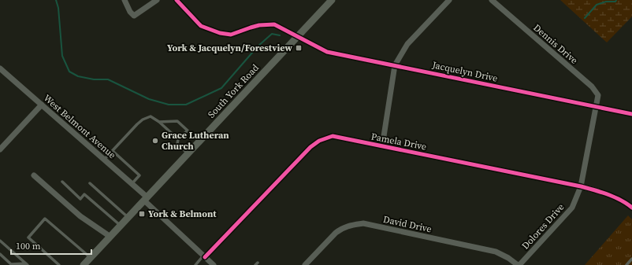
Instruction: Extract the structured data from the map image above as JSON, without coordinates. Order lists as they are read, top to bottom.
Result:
{
  "streets": {
    "main road": ["South York Road"],
    "street": [
      "Dennis Drive",
      "Jacquelyn Drive",
      "West Belmont Avenue",
      "Pamela Drive",
      "David Drive",
      "Dolores Drive"
    ]
  },
  "crossings": [
    ["Dennis Drive", "Jacquelyn Drive"],
    ["Dennis Drive", "Dolores Drive"],
    ["Jacquelyn Drive", "South York Road"],
    ["Jacquelyn Drive", "Dolores Drive"],
    ["South York Road", "West Belmont Avenue"],
    ["West Belmont Avenue", "Pamela Drive"],
    ["Pamela Drive", "Dolores Drive"],
    ["David Drive", "Dolores Drive"]
  ],
  "places": {
    "transit": ["York & Jacquelyn/Forestview", "York & Belmont"],
    "other": ["Grace Lutheran Church"]
  },
  "scale_bar": "100 m"
}
